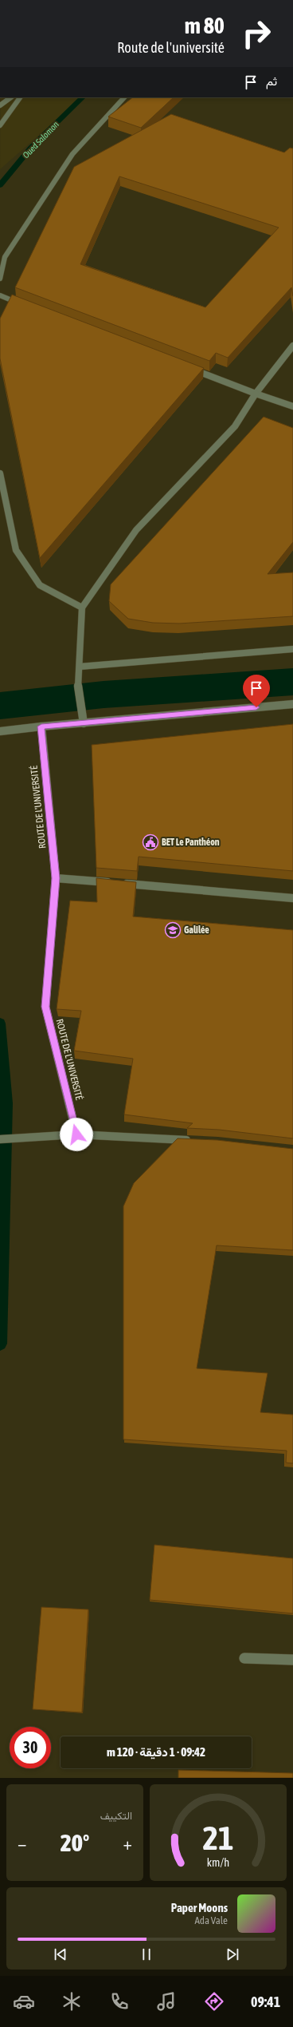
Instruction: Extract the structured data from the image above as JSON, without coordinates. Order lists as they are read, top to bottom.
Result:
{
  "streets": {
    "street": ["ROUTE DE L'UNIVERSITÉ"]
  },
  "water": ["Oued Salomon"],
  "places": {
    "public building": ["BET Le Panthéon"],
    "school or university": ["Galilée"]
  },
  "page": {
    "turn": ["80 m", "Route de l'université"],
    "then": "ثم",
    "limit": "30",
    "trip": "09:42 · 1 دقيقة · 120 m",
    "tile": "التكييف",
    "heat": ["−", "20°", "+"],
    "song": ["Paper Moons", "Ada Vale"],
    "tabs": "09:41",
    "gauge": ["21", "km/h"]
  }
}
